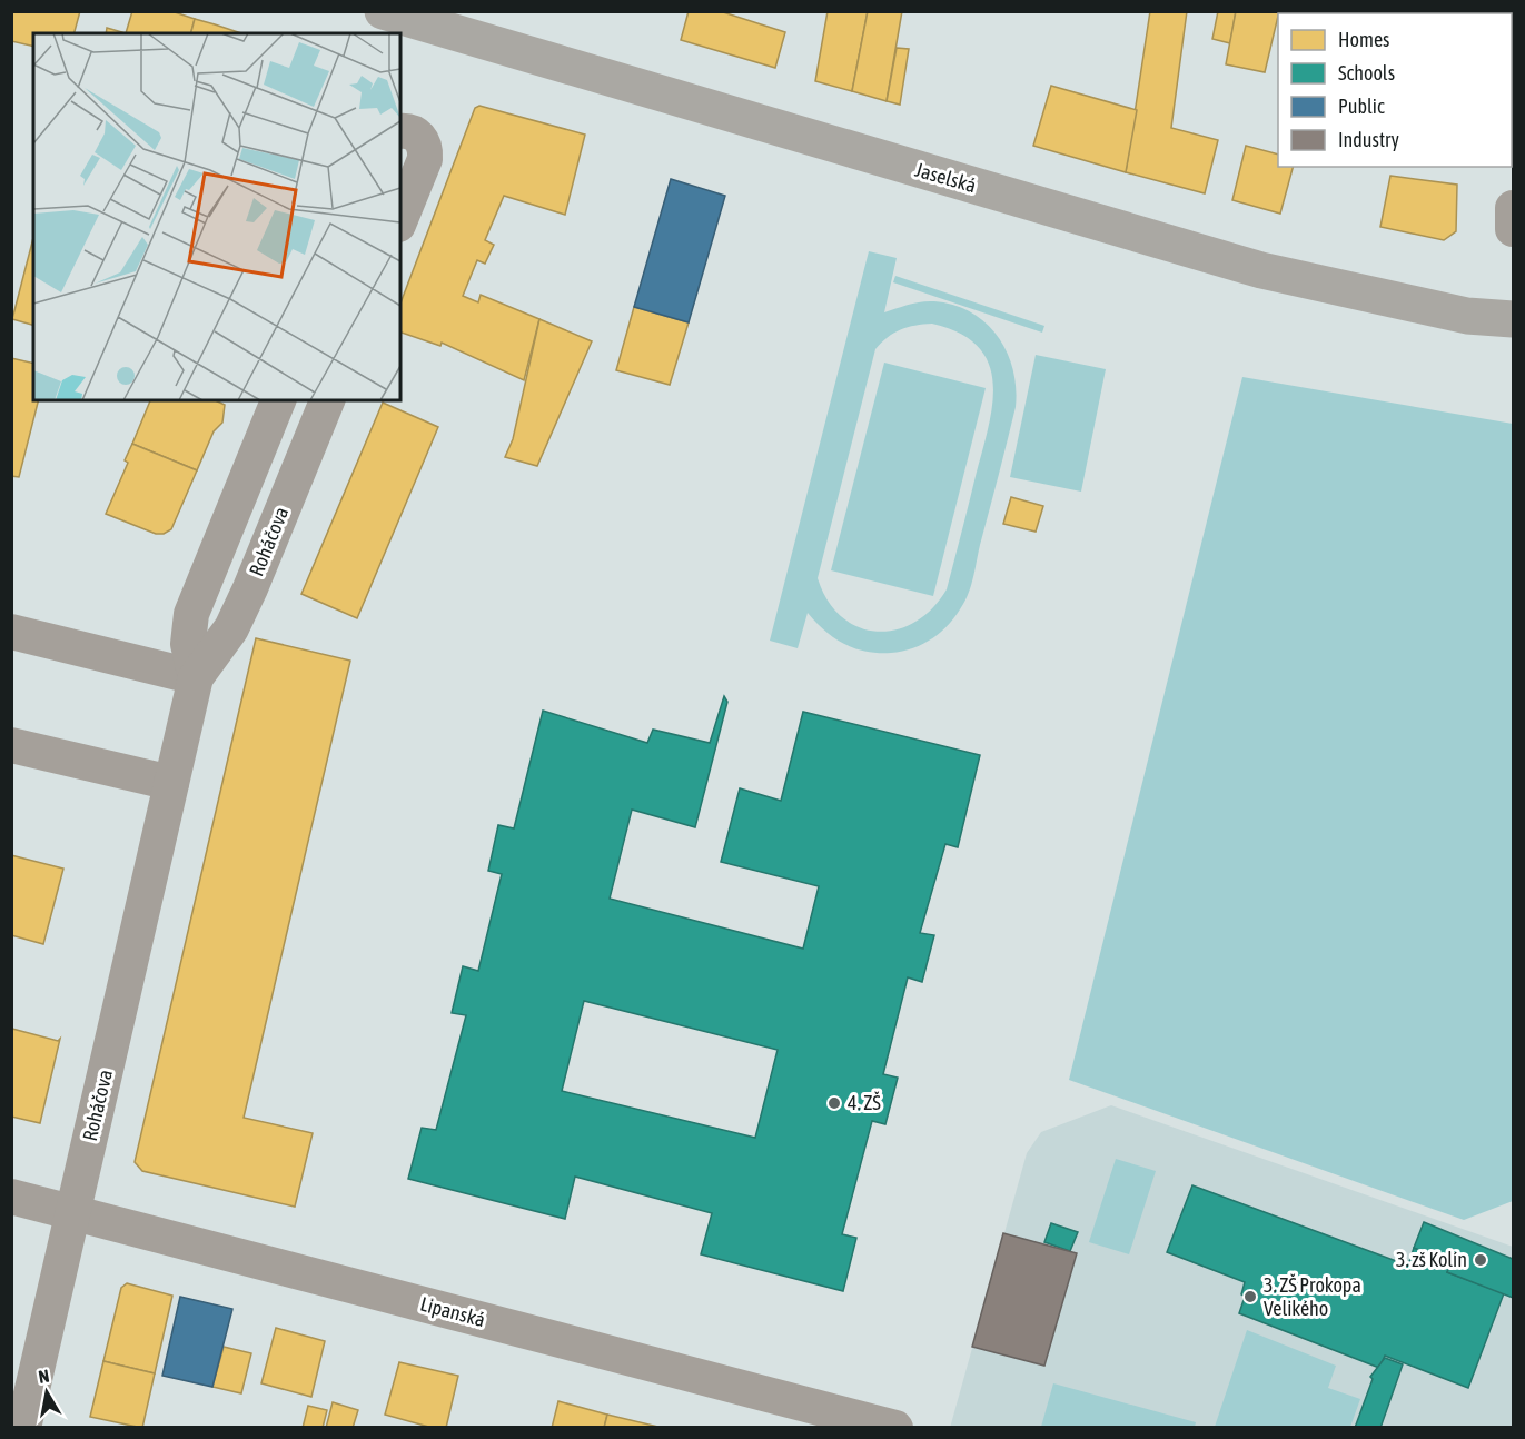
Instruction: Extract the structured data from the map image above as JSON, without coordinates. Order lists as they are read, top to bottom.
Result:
{
  "streets": {
    "street": ["Jaselská", "Roháčova", "Lipanská"]
  },
  "crossings": [
    ["Roháčova", "Lipanská"]
  ],
  "places": ["4. ZŠ", "3. zš Kolín", "3. ZŠ Prokopa Velikého"],
  "legend": [
    "Homes",
    "Schools",
    "Public",
    "Industry"
  ],
  "north": "top"
}
